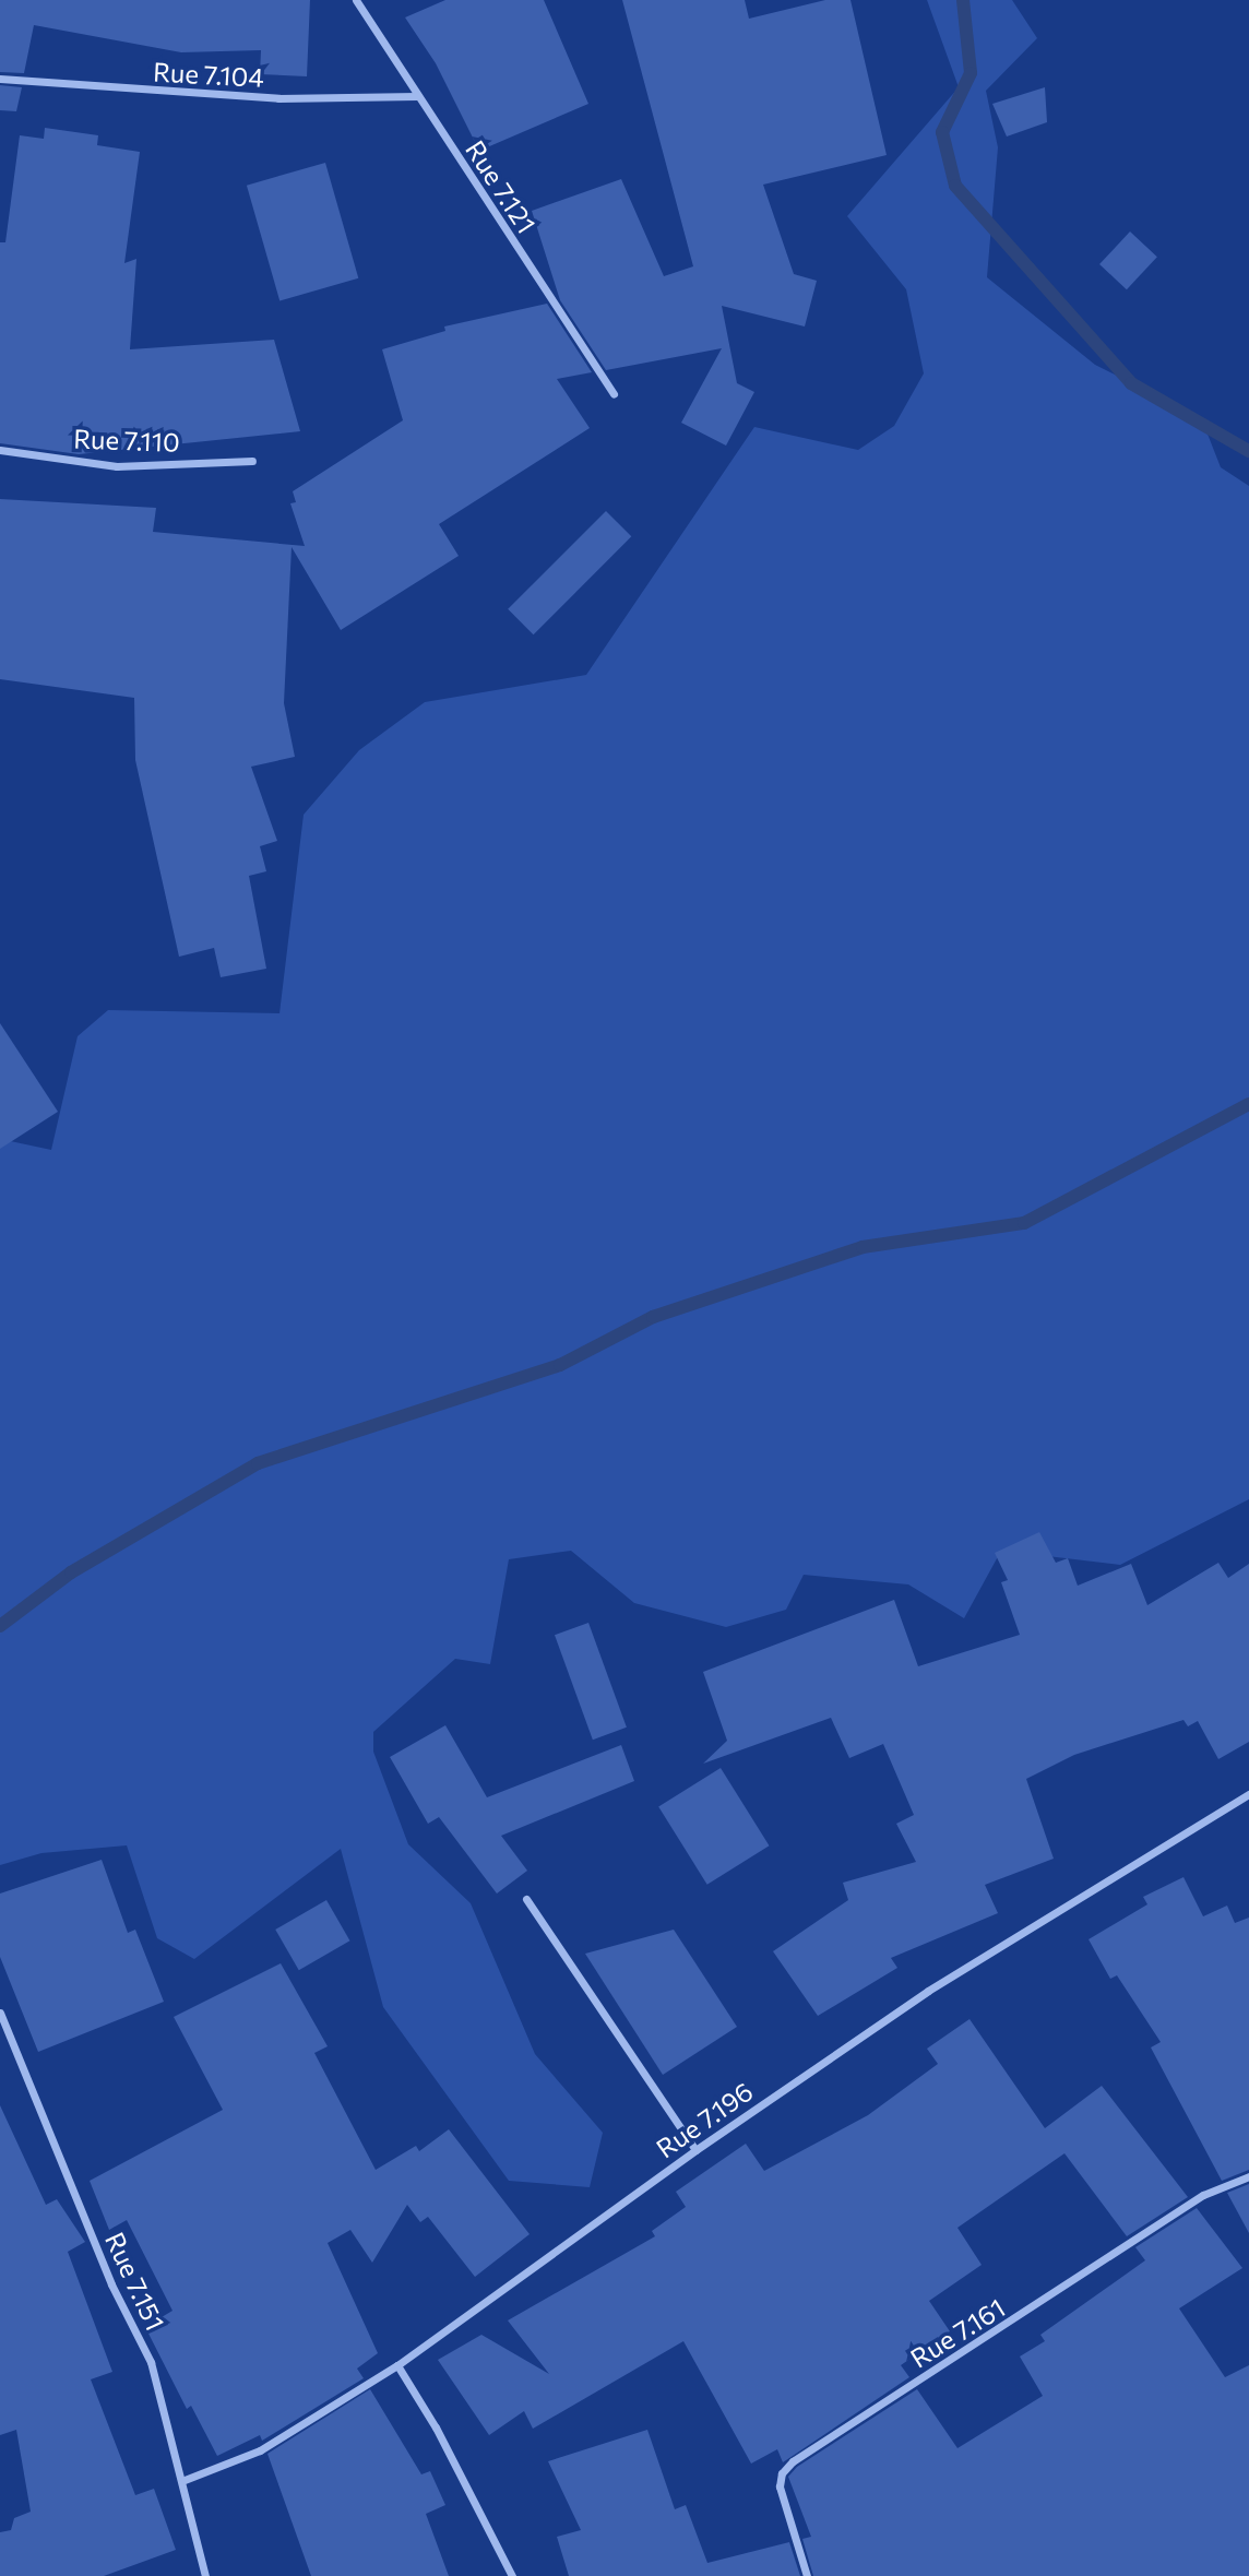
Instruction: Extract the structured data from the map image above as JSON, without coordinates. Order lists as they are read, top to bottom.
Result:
{
  "streets": {
    "street": [
      "Rue 7.104",
      "Rue 7.121",
      "Rue 7.110",
      "Rue 7.196",
      "Rue 7.151",
      "Rue 7.161"
    ]
  },
  "crossings": [
    ["Rue 7.104", "Rue 7.121"],
    ["Rue 7.196", "Rue 7.151"]
  ]
}
